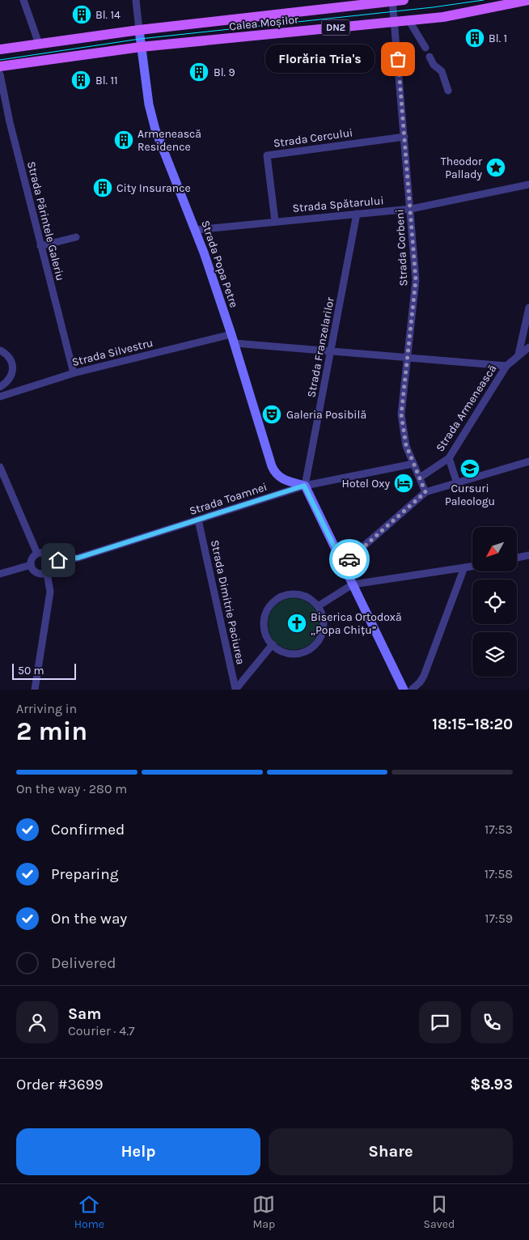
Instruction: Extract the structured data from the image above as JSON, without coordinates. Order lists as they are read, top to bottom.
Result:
{
  "streets": {
    "main road": ["Calea Moșilor", "DN2"],
    "street": [
      "Strada Cercului",
      "Strada Spătarului",
      "Strada Părintele Galeriu",
      "Strada Corbeni",
      "Strada Popa Petre",
      "Strada Franzelarilor",
      "Strada Silvestru",
      "Strada Armenească",
      "Strada Toamnei",
      "Strada Dimitrie Paciurea"
    ]
  },
  "crossings": [
    ["Calea Moșilor", "Strada Corbeni"],
    ["Calea Moșilor", "Strada Popa Petre"],
    ["Strada Cercului", "Strada Spătarului"],
    ["Strada Cercului", "Strada Corbeni"],
    ["Strada Spătarului", "Strada Corbeni"],
    ["Strada Spătarului", "Strada Popa Petre"],
    ["Strada Spătarului", "Strada Franzelarilor"],
    ["Strada Părintele Galeriu", "Strada Silvestru"],
    ["Strada Corbeni", "Strada Silvestru"],
    ["Strada Corbeni", "Strada Armenească"],
    ["Strada Corbeni", "Strada Toamnei"],
    ["Strada Popa Petre", "Strada Franzelarilor"],
    ["Strada Popa Petre", "Strada Silvestru"],
    ["Strada Popa Petre", "Strada Toamnei"],
    ["Strada Franzelarilor", "Strada Silvestru"],
    ["Strada Franzelarilor", "Strada Toamnei"],
    ["Strada Silvestru", "Strada Armenească"],
    ["Strada Toamnei", "Strada Dimitrie Paciurea"]
  ],
  "places": {
    "building": [
      "Bl. 14",
      "Bl. 1",
      "Bl. 9",
      "Bl. 11",
      "Armenească Residence",
      "City Insurance"
    ],
    "other": ["Florăria Tria's"],
    "place": ["Theodor Pallady"],
    "theatre": ["Galeria Posibilă"],
    "school or university": ["Cursuri Paleologu"],
    "hotel": ["Hotel Oxy"],
    "church": ["Biserica Ortodoxă „Popa Chițu”"]
  },
  "scale_bar": "50 m",
  "north": "bottom left",
  "page": {
    "bubble": "Florăria Tria's",
    "scale": "50 m",
    "heading": ["2 min", "Arriving in", "18:15–18:20"],
    "panel": [
      "Sam",
      "Courier · 4.7",
      "Order #3699",
      "$8.93"
    ],
    "bar": "On the way · 280 m",
    "list": [
      ["Confirmed", "17:53"],
      ["Preparing", "17:58"],
      ["On the way", "17:59"],
      "Delivered"
    ],
    "buttons": ["Help", "Share"],
    "tabs": ["Home", "Map", "Saved"]
  }
}
